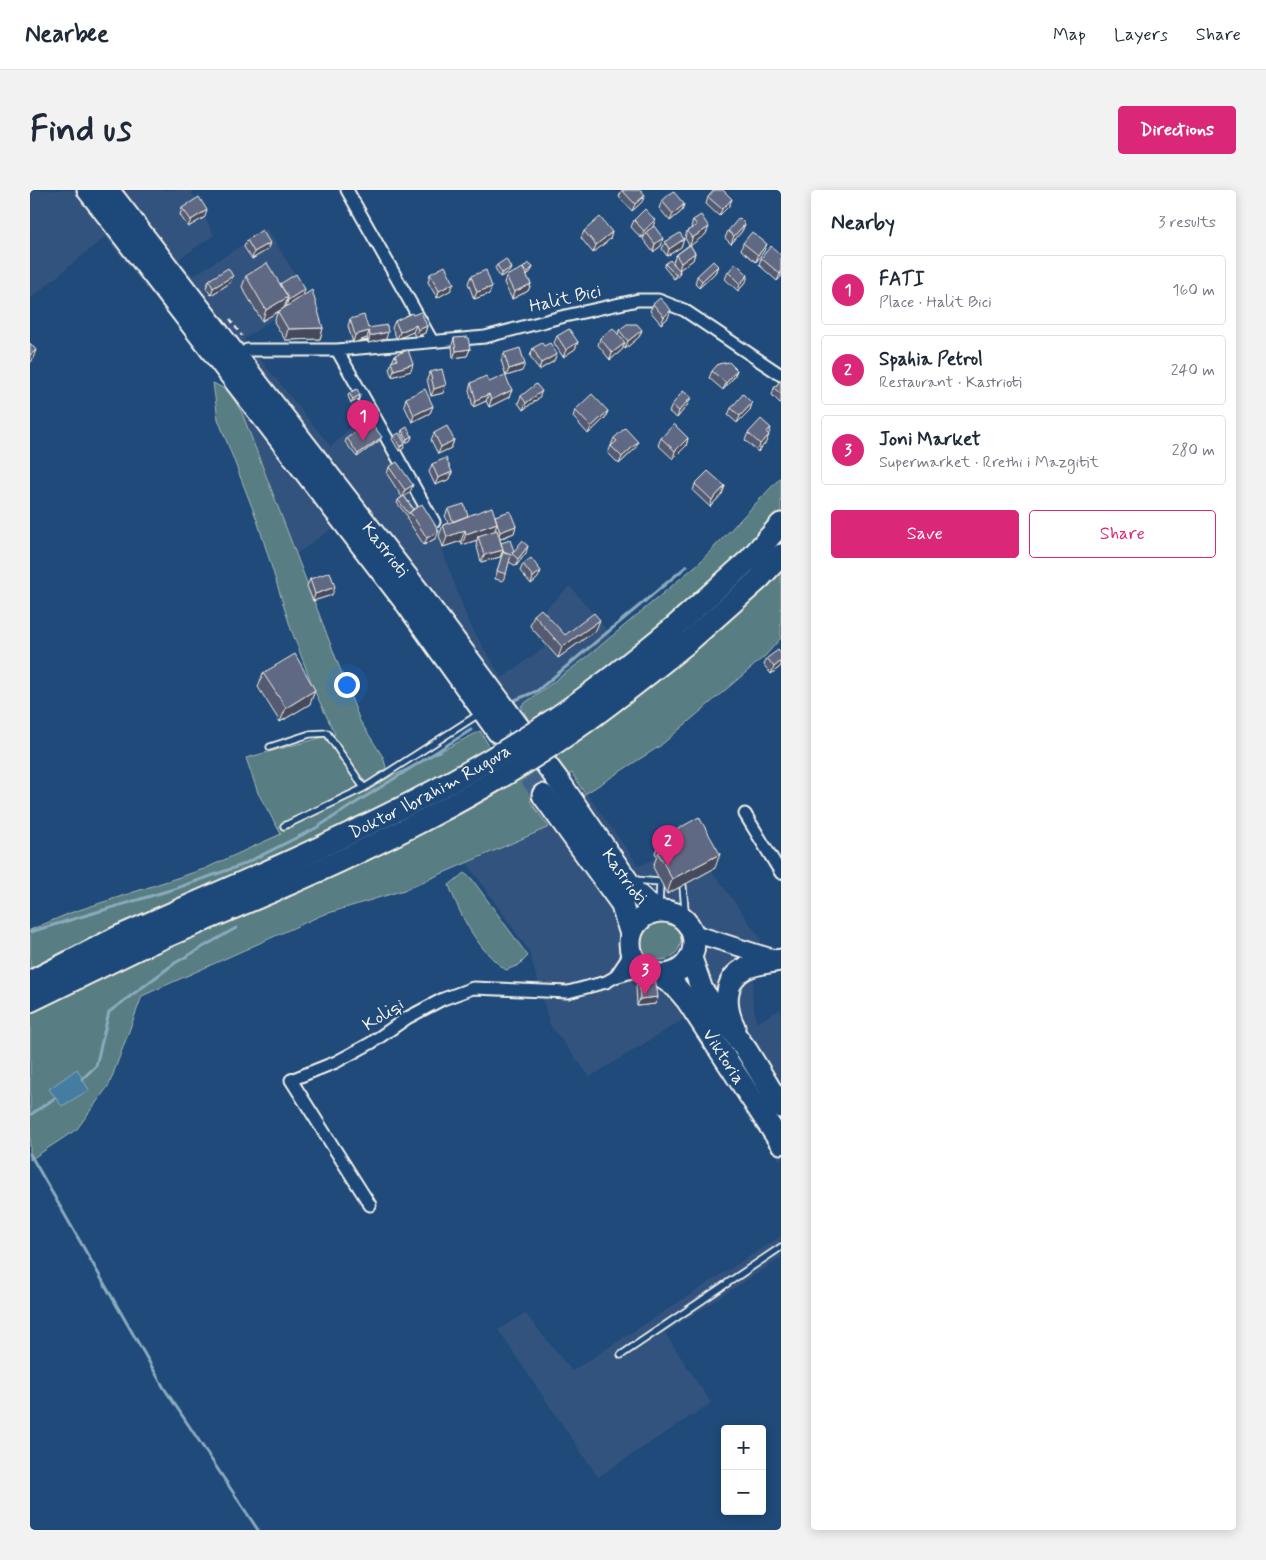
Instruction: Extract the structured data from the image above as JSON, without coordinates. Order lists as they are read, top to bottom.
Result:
{
  "streets": {
    "highway": ["Kastrioti", "Doktor Ibrahim Rugova", "Viktoria"],
    "street": ["Halit Bici", "Koliqi"]
  },
  "crossings": [
    ["Halit Bici", "Kastrioti"],
    ["Kastrioti", "Koliqi"],
    ["Kastrioti", "Viktoria"],
    ["Koliqi", "Viktoria"]
  ],
  "page": {
    "header": "Nearbee",
    "nav": ["Map", "Layers", "Share"],
    "buttons": [
      "Directions",
      ["Save", "Share"]
    ],
    "title": "Find us",
    "heading": ["Nearby", "3 results"],
    "list": [
      {
        "mark": "1",
        "name": "FATI",
        "note": "Place · Halit Bici",
        "value": "160 m"
      },
      {
        "mark": "2",
        "name": "Spahia Petrol",
        "note": "Restaurant · Kastrioti",
        "value": "240 m"
      },
      {
        "mark": "3",
        "name": "Joni Market",
        "note": "Supermarket · Rrethi i Mazgitit",
        "value": "280 m"
      }
    ],
    "pins": ["1", "2", "3"],
    "map_buttons": ["+", "−"]
  }
}
